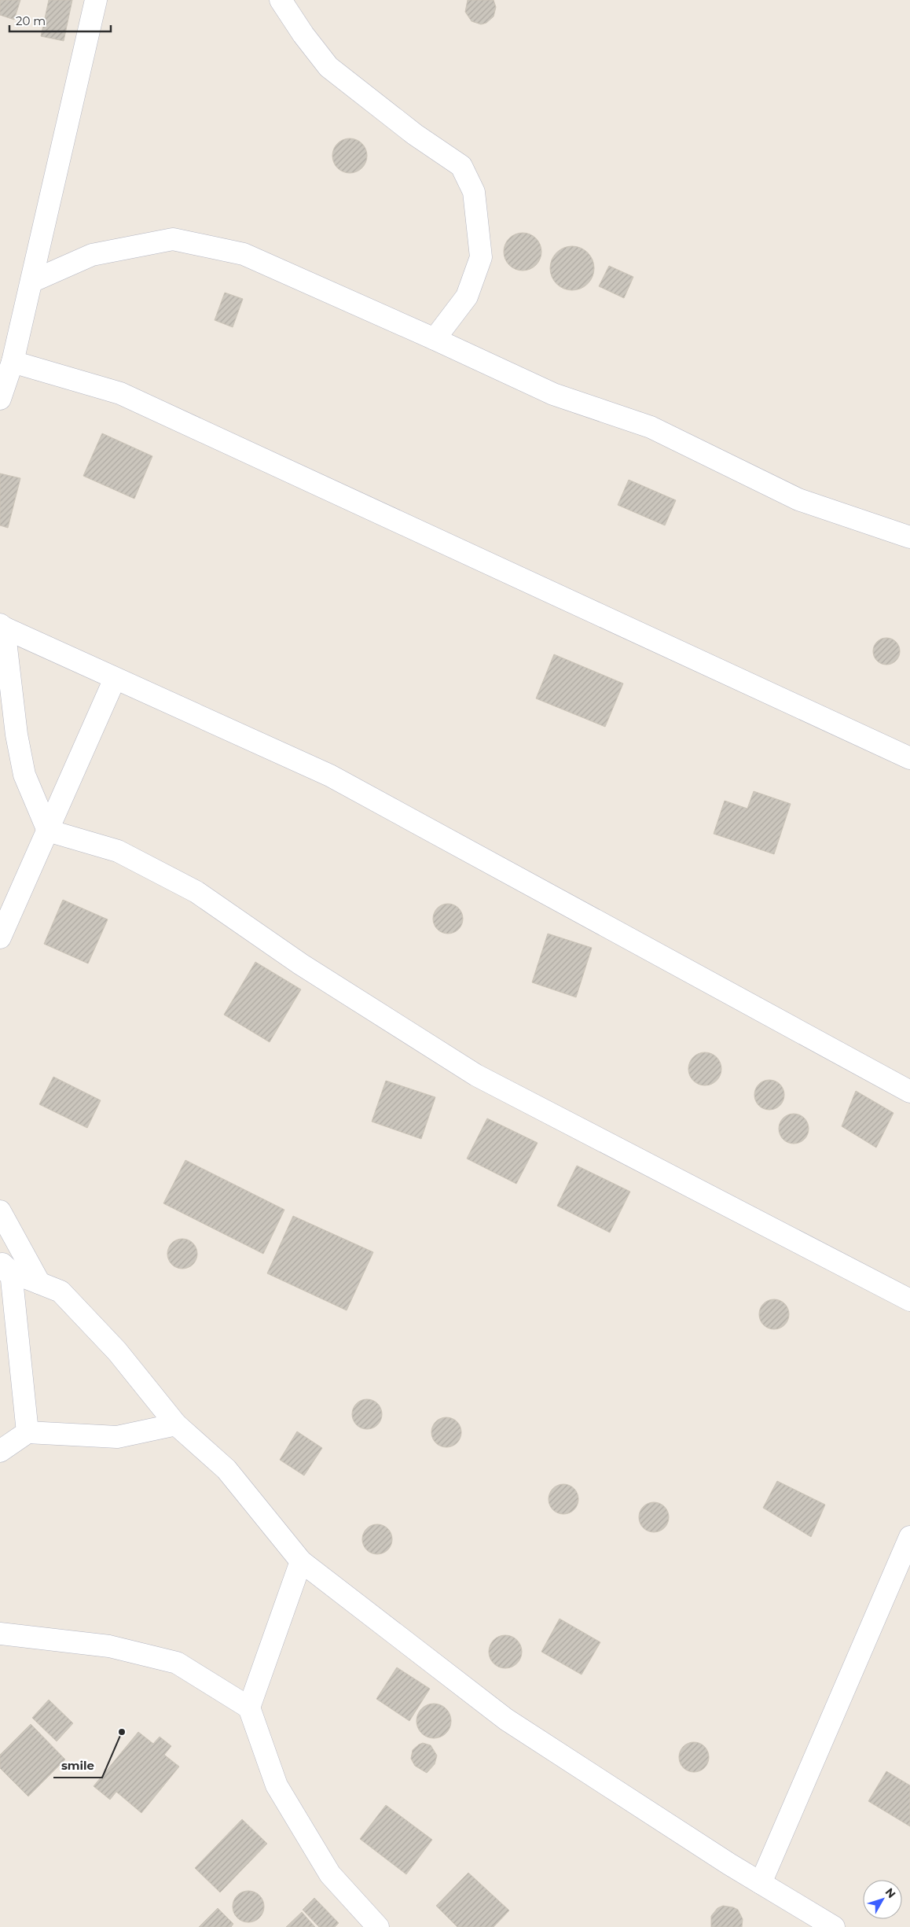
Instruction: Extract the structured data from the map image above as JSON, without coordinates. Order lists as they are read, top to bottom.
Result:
{
  "places": ["smile"],
  "scale_bar": "20 m",
  "north": "top right"
}
